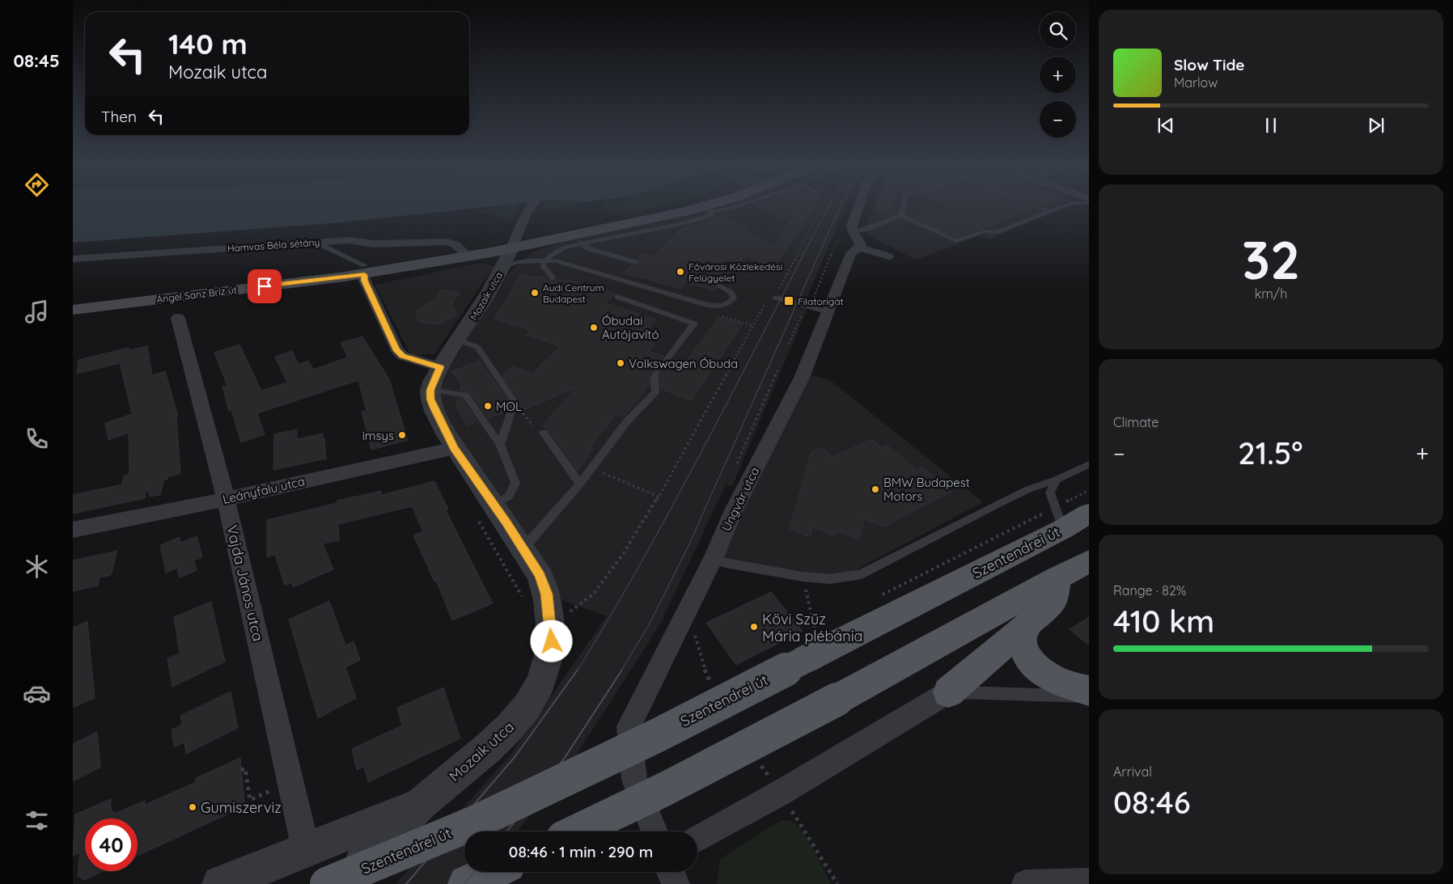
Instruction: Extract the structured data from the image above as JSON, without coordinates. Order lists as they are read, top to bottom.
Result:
{
  "streets": {
    "main road": ["Ángel Sanz Briz út", "Szentendrei út"],
    "street": [
      "Hamvas Béla sétány",
      "Mozaik utca",
      "Leányfalu utca",
      "Ungvár utca",
      "Vajda János utca"
    ]
  },
  "crossings": [
    ["Hamvas Béla sétány", "Ángel Sanz Briz út"],
    ["Ángel Sanz Briz út", "Mozaik utca"],
    ["Mozaik utca", "Leányfalu utca"],
    ["Mozaik utca", "Szentendrei út"],
    ["Leányfalu utca", "Vajda János utca"]
  ],
  "places": {
    "other": [
      "Fővárosi Közlekedési Felügyelet",
      "Audi Centrum Budapest",
      "Óbudai Autójavító",
      "Volkswagen Óbuda",
      "MOL",
      "imsys",
      "BMW Budapest Motors",
      "Kövi Szűz Mária plébánia",
      "Gumiszerviz"
    ],
    "transit": ["Filatorigát"]
  },
  "page": {
    "tabs": "08:45",
    "map_buttons": ["+", "−"],
    "turn": ["140 m", "Mozaik utca"],
    "song": ["Slow Tide", "Marlow"],
    "then": "Then",
    "tile": [
      ["32", "km/h"],
      "Climate",
      ["Range · 82%", "410 km"],
      ["Arrival", "08:46"]
    ],
    "heat": ["−", "21.5°", "+"],
    "limit": "40",
    "trip": "08:46 · 1 min · 290 m"
  }
}
